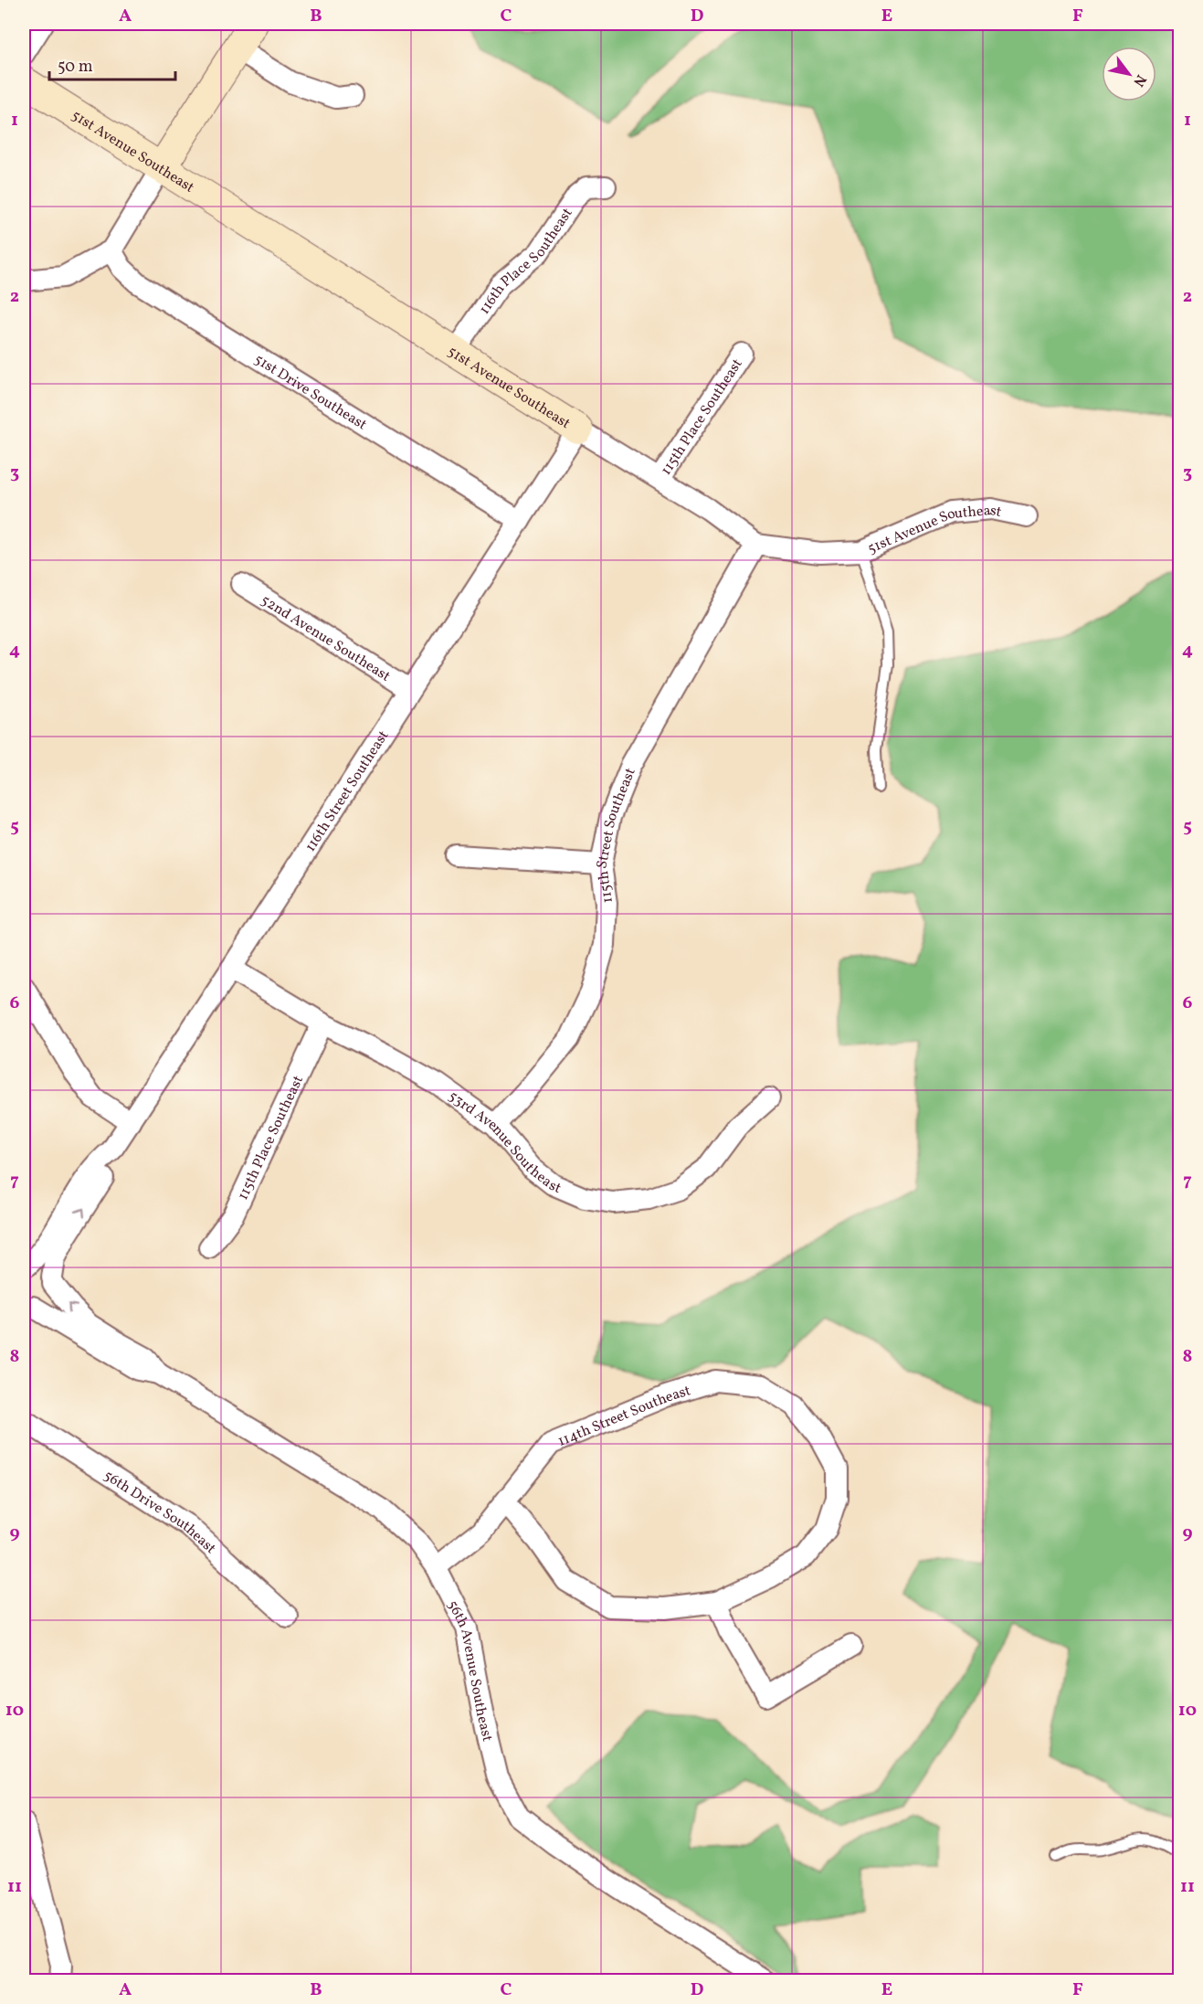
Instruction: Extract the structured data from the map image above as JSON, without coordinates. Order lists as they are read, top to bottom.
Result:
{
  "streets": {
    "street": [
      "51st Avenue Southeast",
      "116th Place Southeast",
      "51st Drive Southeast",
      "115th Place Southeast",
      "52nd Avenue Southeast",
      "116th Street Southeast",
      "115th Street Southeast",
      "53rd Avenue Southeast",
      "114th Street Southeast",
      "56th Drive Southeast",
      "56th Avenue Southeast"
    ]
  },
  "crossings": [
    ["51st Avenue Southeast", "116th Place Southeast"],
    ["51st Avenue Southeast", "115th Place Southeast"],
    ["51st Avenue Southeast", "116th Street Southeast"],
    ["51st Avenue Southeast", "115th Street Southeast"],
    ["51st Drive Southeast", "116th Street Southeast"],
    ["115th Place Southeast", "53rd Avenue Southeast"],
    ["52nd Avenue Southeast", "116th Street Southeast"],
    ["116th Street Southeast", "53rd Avenue Southeast"],
    ["116th Street Southeast", "56th Avenue Southeast"],
    ["115th Street Southeast", "53rd Avenue Southeast"],
    ["114th Street Southeast", "56th Avenue Southeast"]
  ],
  "scale_bar": "50 m",
  "north": "bottom right",
  "grid": {
    "columns": [
      "A",
      "B",
      "C",
      "D",
      "E",
      "F"
    ],
    "rows": [
      "1",
      "2",
      "3",
      "4",
      "5",
      "6",
      "7",
      "8",
      "9",
      "10",
      "11"
    ]
  }
}
